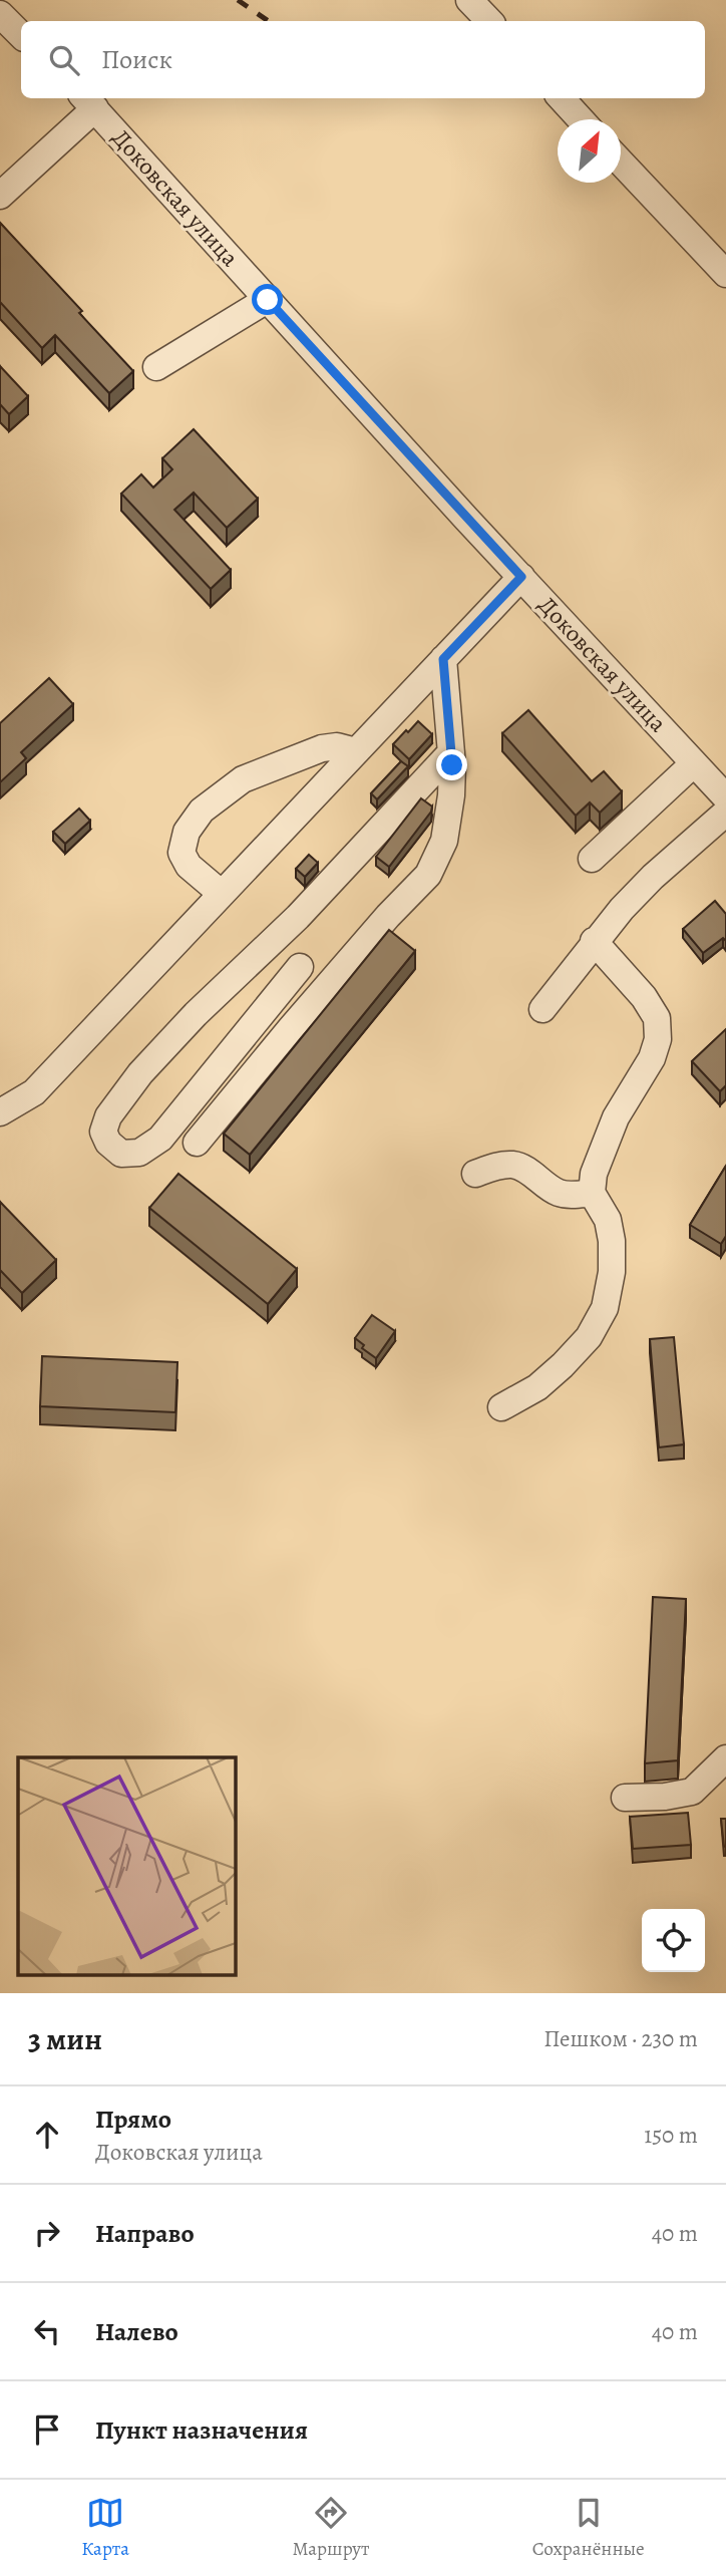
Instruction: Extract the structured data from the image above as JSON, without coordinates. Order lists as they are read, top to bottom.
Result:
{
  "streets": {
    "street": ["Доковская улица"]
  },
  "north": "top right",
  "page": {
    "search": "Поиск",
    "heading": ["3 мин", "Пешком · 230 m"],
    "list": [
      ["Прямо", "Доковская улица", "150 m"],
      ["Направо", "40 m"],
      ["Налево", "40 m"],
      "Пункт назначения"
    ],
    "nav": ["Карта", "Маршрут", "Сохранённые"]
  }
}
